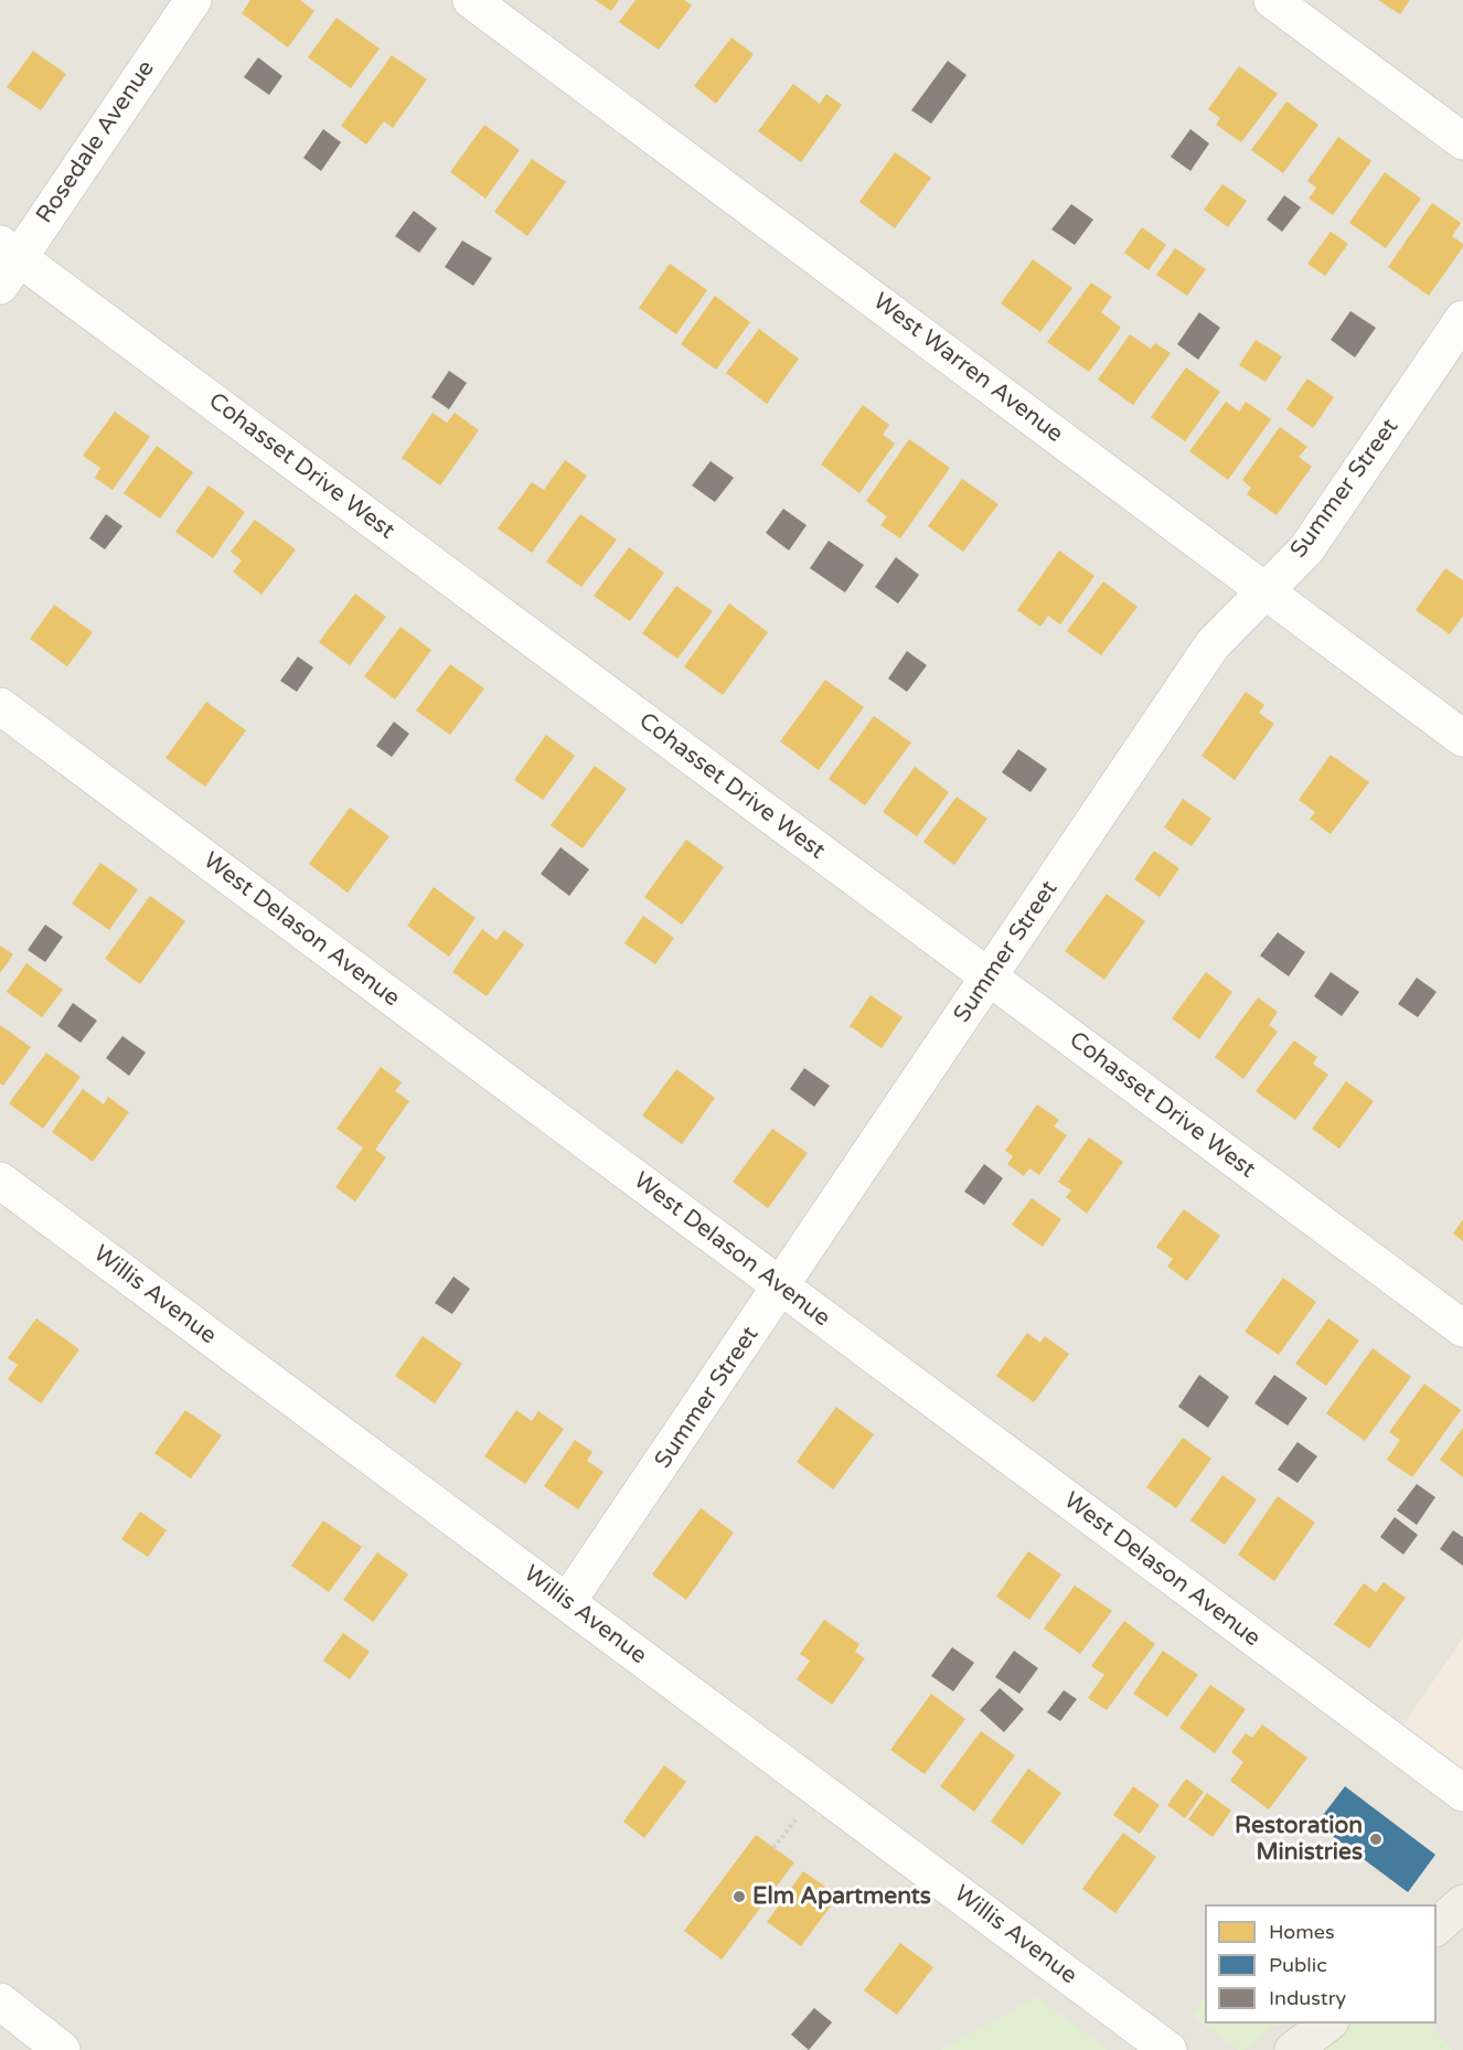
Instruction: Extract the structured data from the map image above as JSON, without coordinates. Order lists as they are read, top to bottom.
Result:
{
  "streets": {
    "street": [
      "Rosedale Avenue",
      "West Warren Avenue",
      "Cohasset Drive West",
      "Summer Street",
      "West Delason Avenue",
      "Willis Avenue"
    ]
  },
  "crossings": [
    ["Rosedale Avenue", "Cohasset Drive West"],
    ["West Warren Avenue", "Summer Street"],
    ["Cohasset Drive West", "Summer Street"],
    ["Summer Street", "West Delason Avenue"],
    ["Summer Street", "Willis Avenue"]
  ],
  "places": ["Restoration Ministries", "Elm Apartments"],
  "legend": ["Homes", "Public", "Industry"]
}
